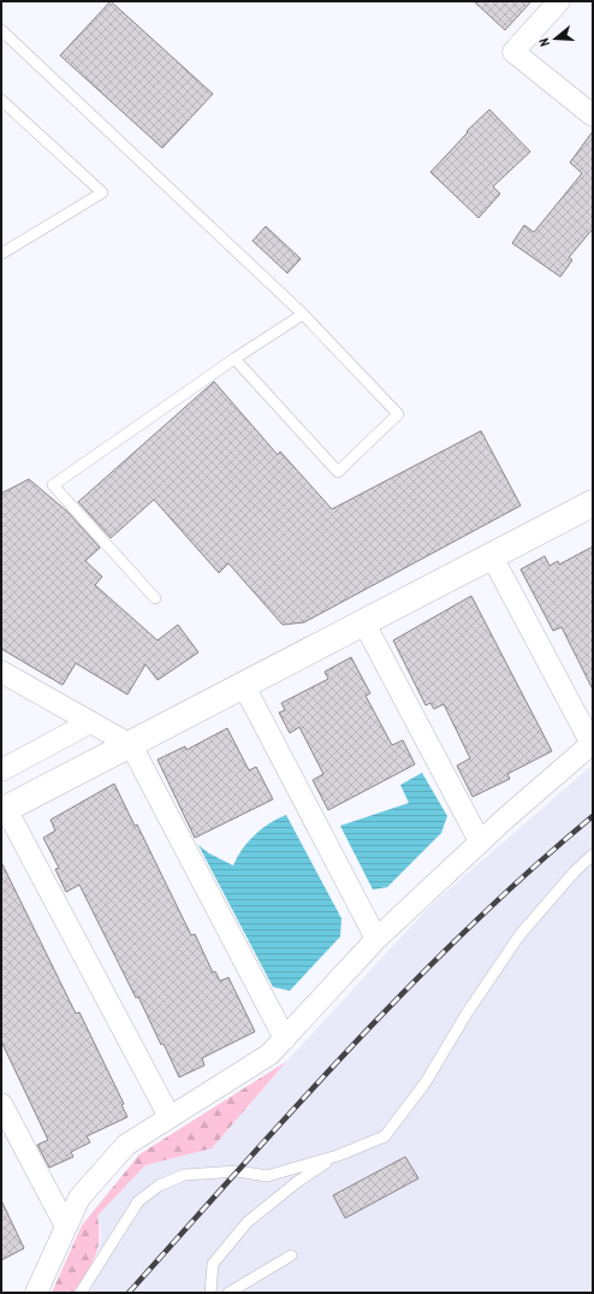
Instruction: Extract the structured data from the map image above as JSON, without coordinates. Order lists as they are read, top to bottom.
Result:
{
  "north": "left"
}
